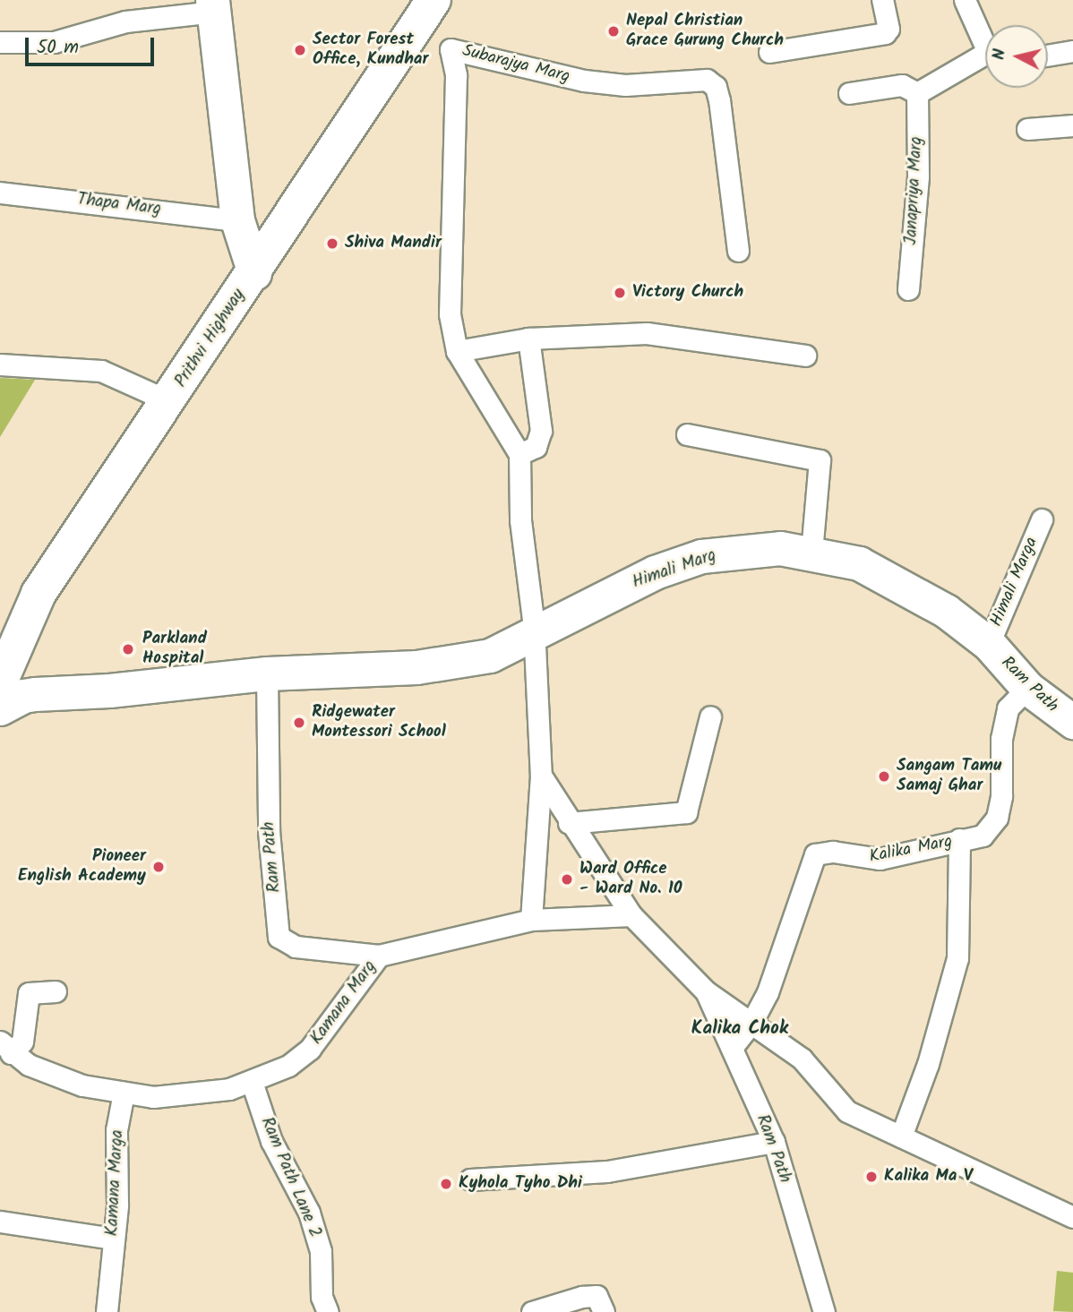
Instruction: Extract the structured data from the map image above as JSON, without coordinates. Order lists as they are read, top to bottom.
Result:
{
  "streets": {
    "highway": ["Prithvi Highway"],
    "main road": ["Himali Marg", "Ram Path"],
    "street": [
      "Subarajya Marg",
      "Janapriya Marg",
      "Thapa Marg",
      "Himali Marga",
      "Kalika Marg",
      "Kamana Marg",
      "Ram Path Lane 2",
      "Kamana Marga"
    ]
  },
  "crossings": [
    ["Himali Marg", "Himali Marga"],
    ["Himali Marg", "Ram Path"],
    ["Himali Marga", "Ram Path"],
    ["Ram Path", "Kamana Marg"],
    ["Kamana Marg", "Ram Path Lane 2"],
    ["Kamana Marg", "Kamana Marga"]
  ],
  "districts": ["Kalika Chok"],
  "places": [
    "Nepal Christian Grace Gurung Church",
    "Sector Forest Office, Kundhar",
    "Shiva Mandir",
    "Victory Church",
    "Parkland Hospital",
    "Ridgewater Montessori School",
    "Sangam Tamu Samaj Ghar",
    "Pioneer English Academy",
    "Ward Office - Ward No. 10",
    "Kalika Ma V",
    "Kyhola Tyho Dhi"
  ],
  "scale_bar": "50 m",
  "north": "left"
}
